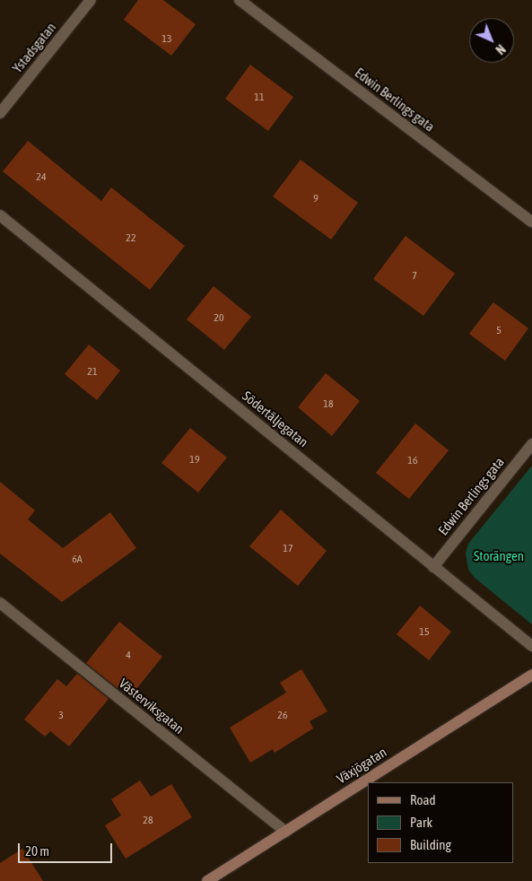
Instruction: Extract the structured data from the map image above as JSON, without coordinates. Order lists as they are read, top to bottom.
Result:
{
  "streets": {
    "street": [
      "Ystadsgatan",
      "Edwin Berlings gata",
      "Södertäljegatan",
      "Västerviksgatan",
      "Växjögatan"
    ]
  },
  "crossings": [
    ["Edwin Berlings gata", "Södertäljegatan"],
    ["Västerviksgatan", "Växjögatan"]
  ],
  "parks": ["Storängen"],
  "house_numbers": [
    "13",
    "11",
    "24",
    "9",
    "22",
    "7",
    "20",
    "5",
    "21",
    "18",
    "19",
    "16",
    "17",
    "6A",
    "15",
    "4",
    "3",
    "26",
    "28"
  ],
  "legend": ["Road", "Park", "Building"],
  "scale_bar": "20 m",
  "north": "bottom right"
}
